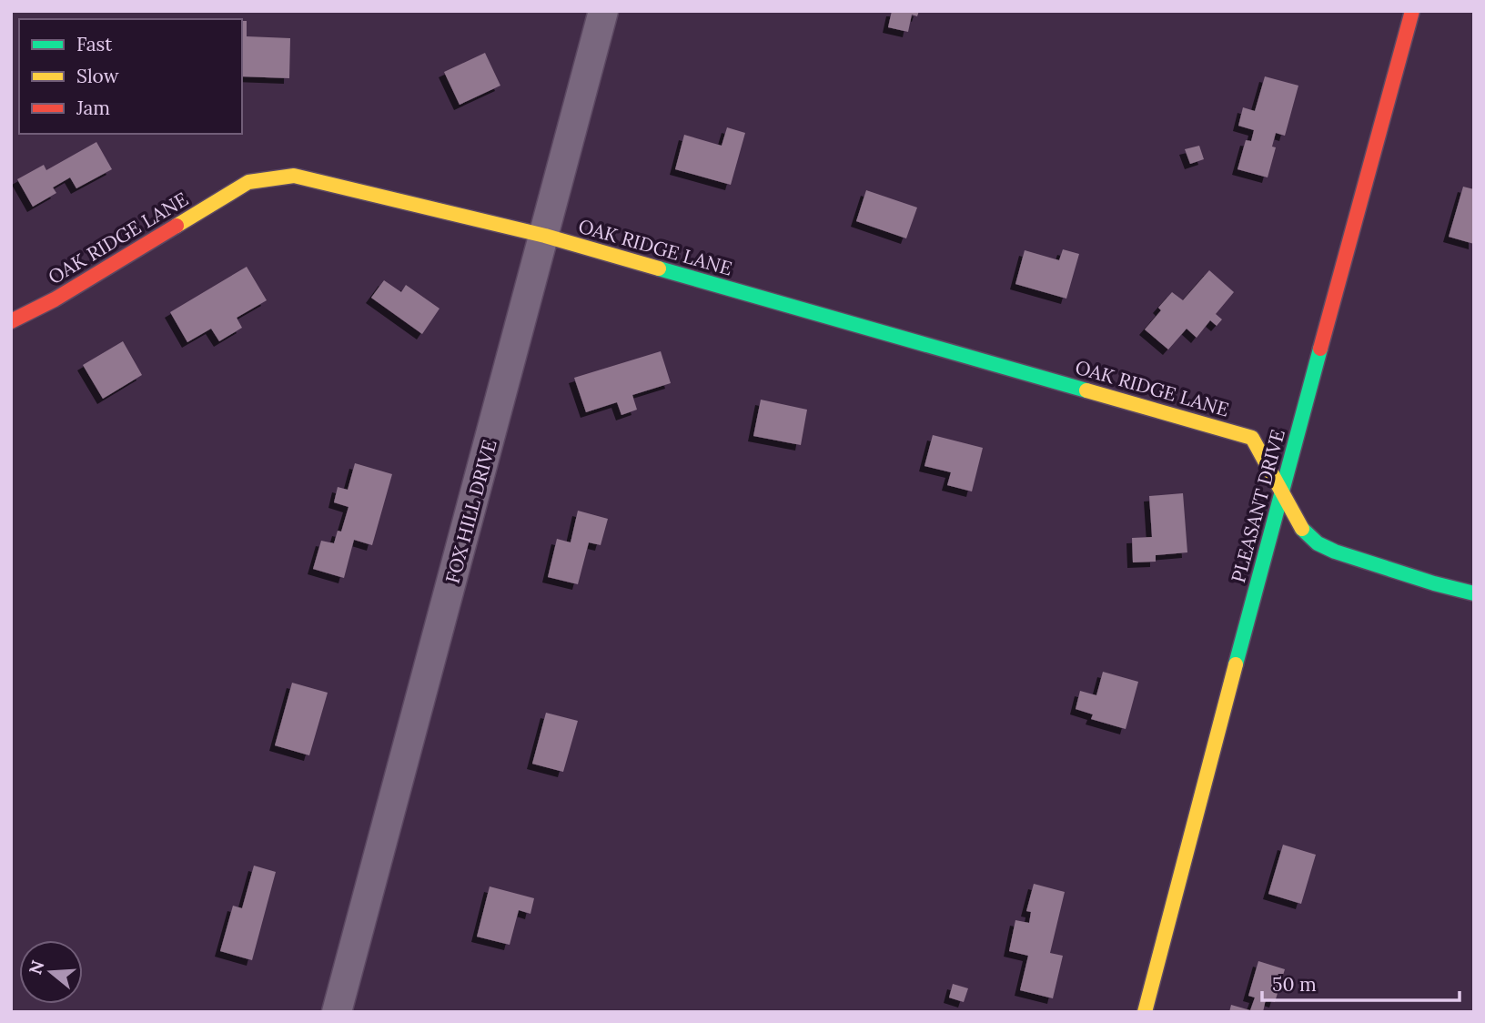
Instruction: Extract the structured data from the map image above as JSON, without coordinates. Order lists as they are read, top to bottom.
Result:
{
  "streets": {
    "street": ["OAK RIDGE LANE", "PLEASANT DRIVE", "FOX HILL DRIVE"]
  },
  "crossings": [
    ["OAK RIDGE LANE", "PLEASANT DRIVE"],
    ["OAK RIDGE LANE", "FOX HILL DRIVE"]
  ],
  "legend": ["Fast", "Slow", "Jam"],
  "scale_bar": "50 m",
  "north": "left"
}
